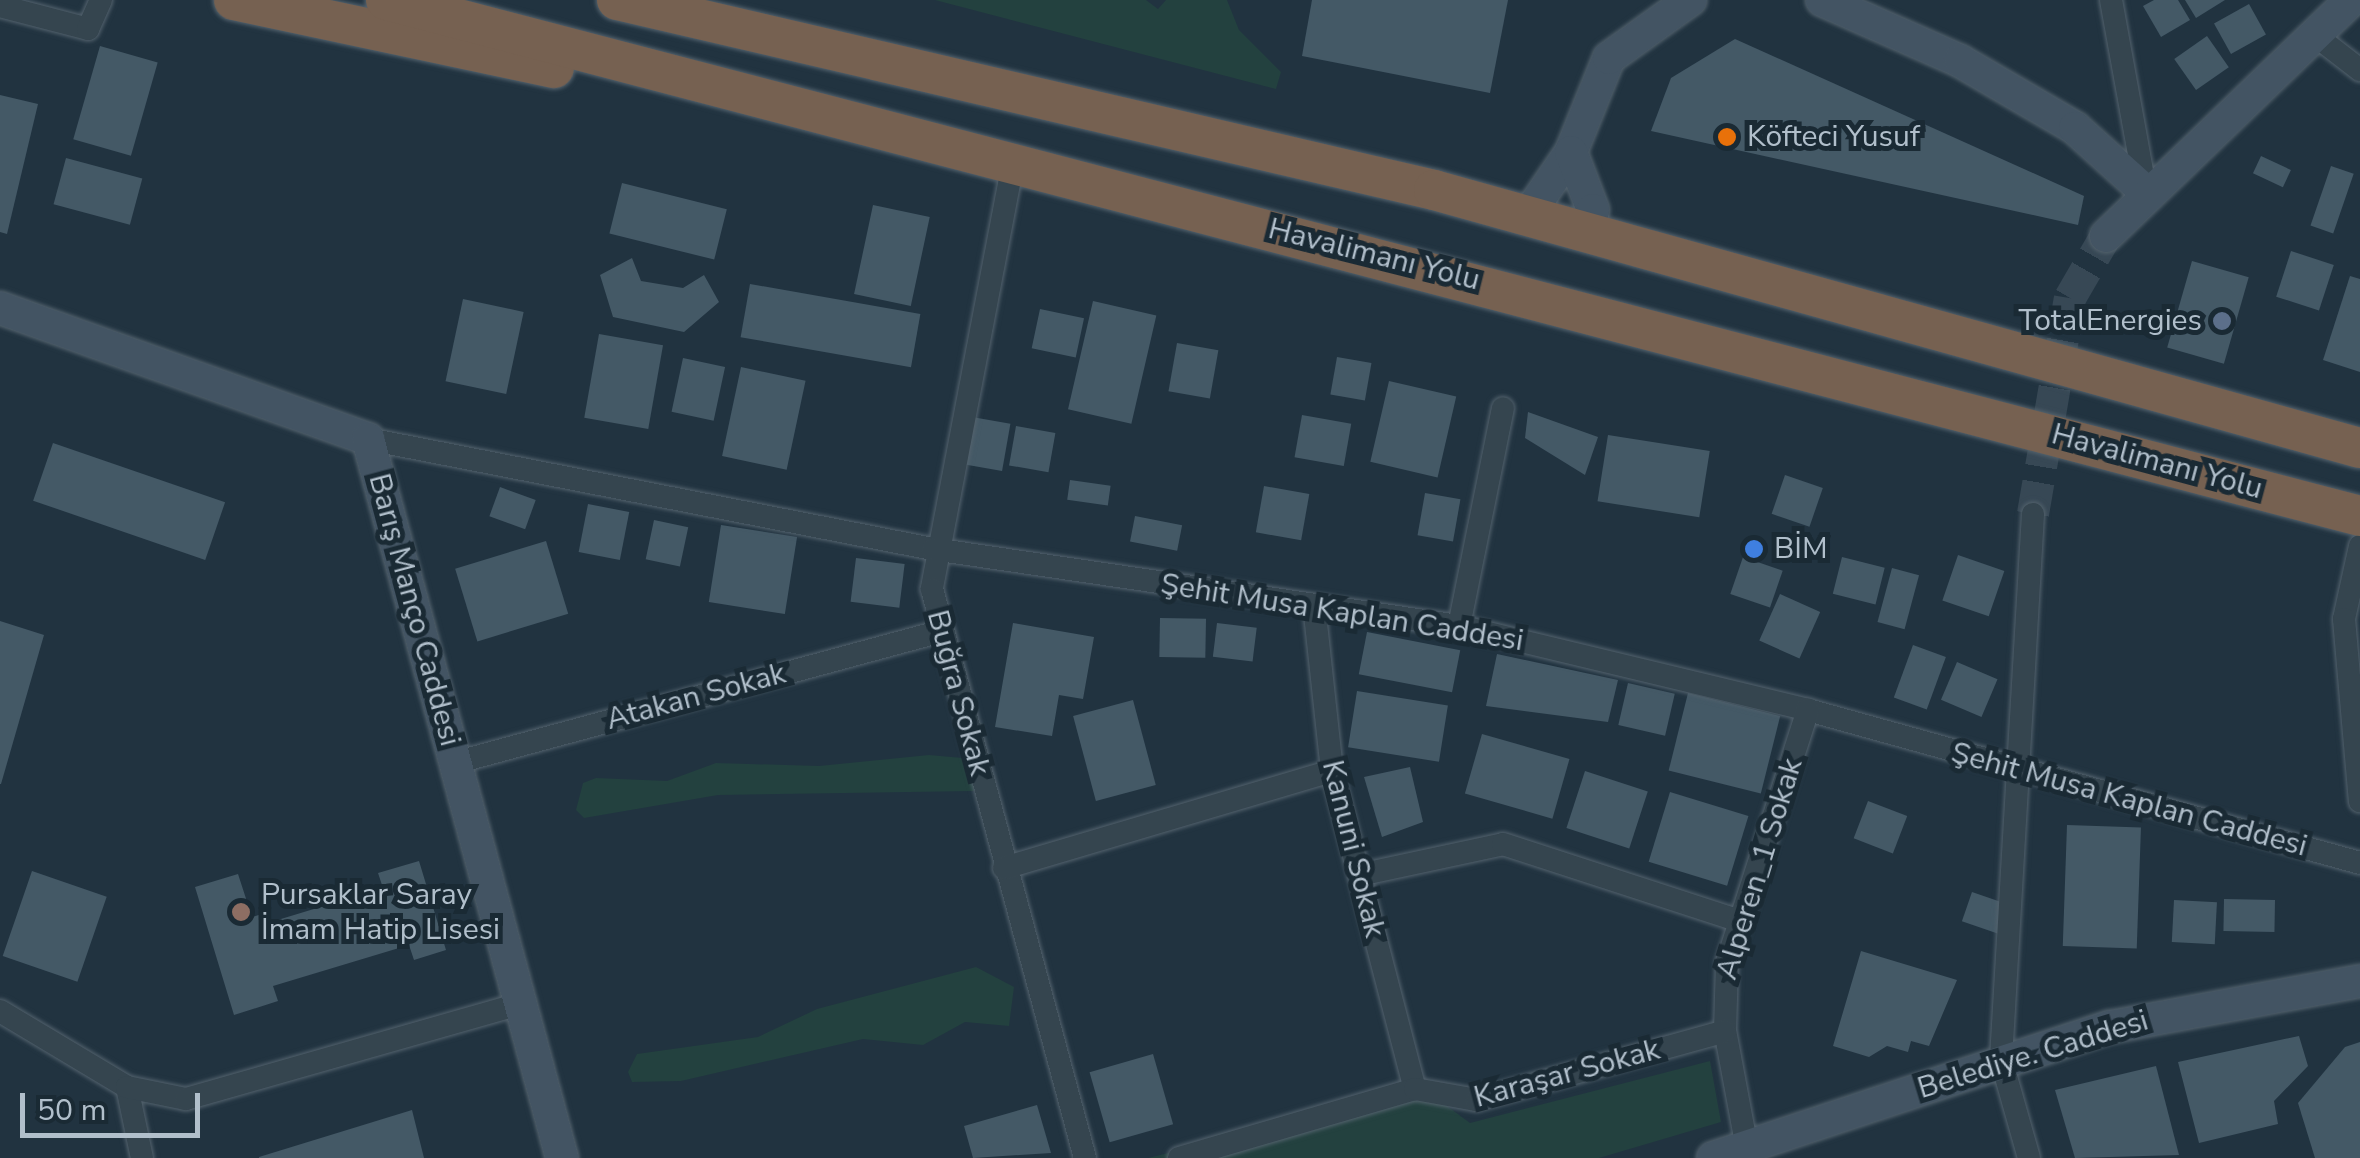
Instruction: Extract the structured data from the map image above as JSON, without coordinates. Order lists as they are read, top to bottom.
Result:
{
  "streets": {
    "highway": ["Havalimanı Yolu"],
    "street": [
      "Barış Manço Caddesi",
      "Şehit Musa Kaplan Caddesi",
      "Buğra Sokak",
      "Atakan Sokak",
      "Kanuni Sokak",
      "Alperen_1 Sokak",
      "Belediye. Caddesi",
      "Karaşar Sokak"
    ]
  },
  "crossings": [
    ["Havalimanı Yolu", "Buğra Sokak"],
    ["Barış Manço Caddesi", "Şehit Musa Kaplan Caddesi"],
    ["Barış Manço Caddesi", "Atakan Sokak"],
    ["Şehit Musa Kaplan Caddesi", "Buğra Sokak"],
    ["Şehit Musa Kaplan Caddesi", "Kanuni Sokak"],
    ["Şehit Musa Kaplan Caddesi", "Alperen_1 Sokak"],
    ["Buğra Sokak", "Atakan Sokak"],
    ["Kanuni Sokak", "Karaşar Sokak"],
    ["Alperen_1 Sokak", "Belediye. Caddesi"],
    ["Alperen_1 Sokak", "Karaşar Sokak"]
  ],
  "places": [
    "Köfteci Yusuf",
    "TotalEnergies",
    "BİM",
    "Pursaklar Saray İmam Hatip Lisesi"
  ],
  "scale_bar": "50 m"
}
